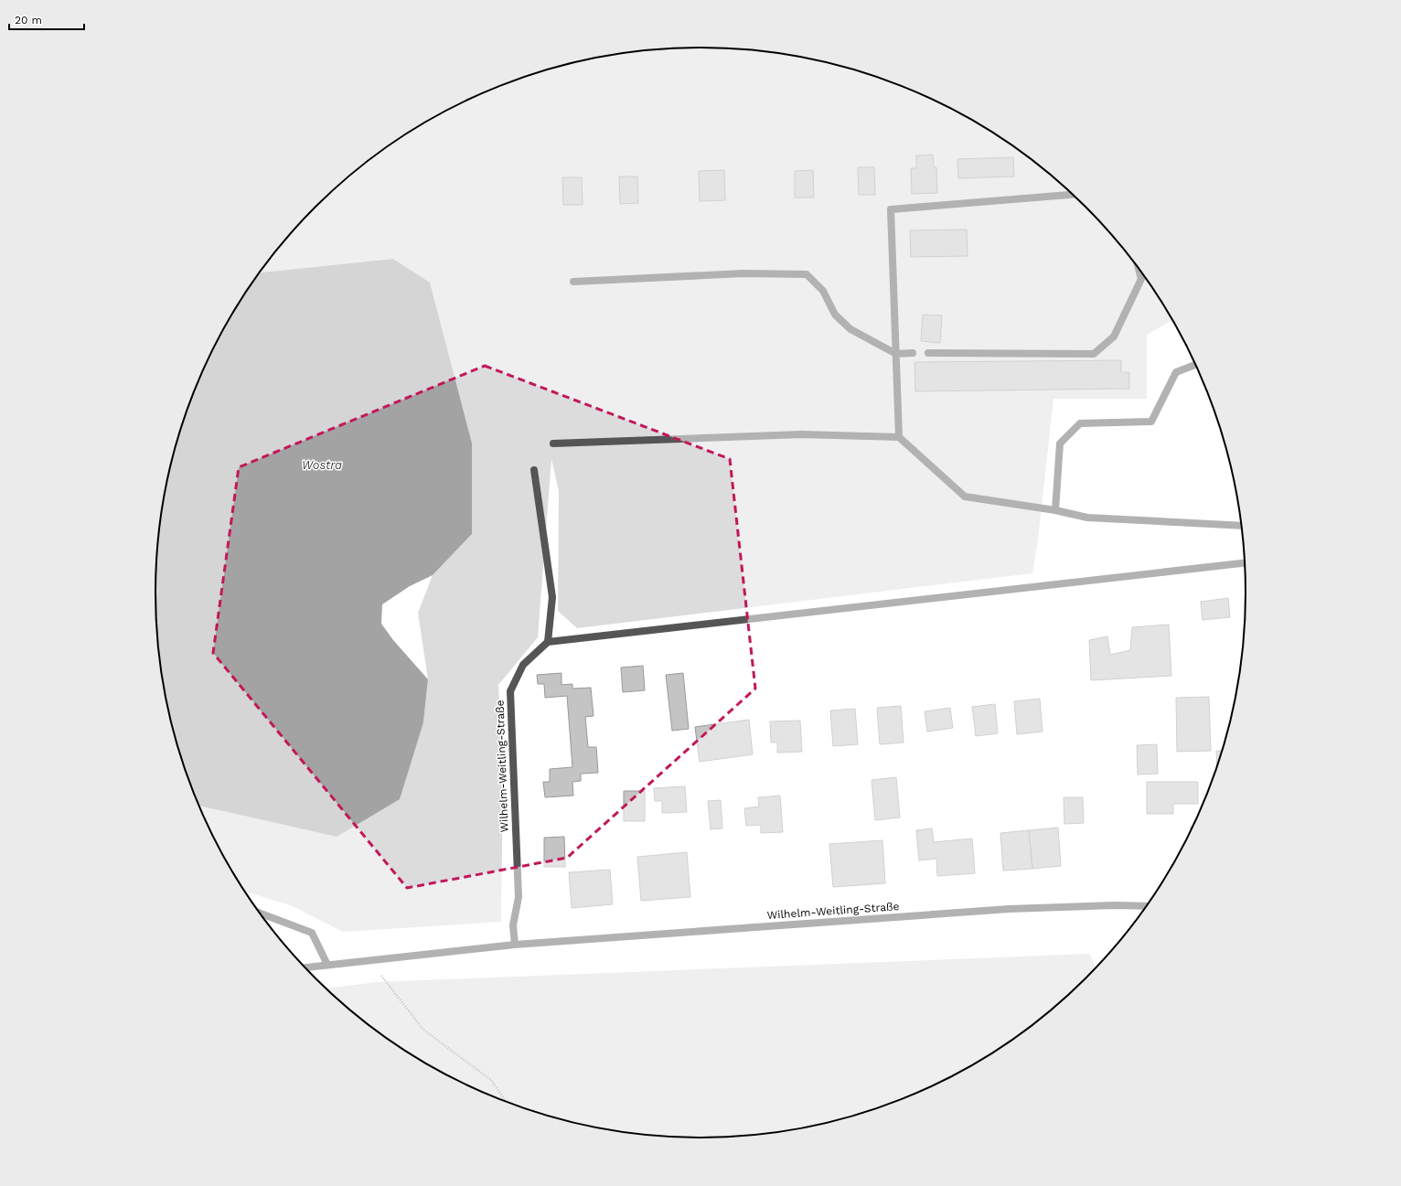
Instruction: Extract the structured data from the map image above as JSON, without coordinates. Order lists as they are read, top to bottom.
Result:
{
  "streets": {
    "street": ["Wilhelm-Weitling-Straße"]
  },
  "water": ["Wostra"],
  "scale_bar": "20 m"
}
